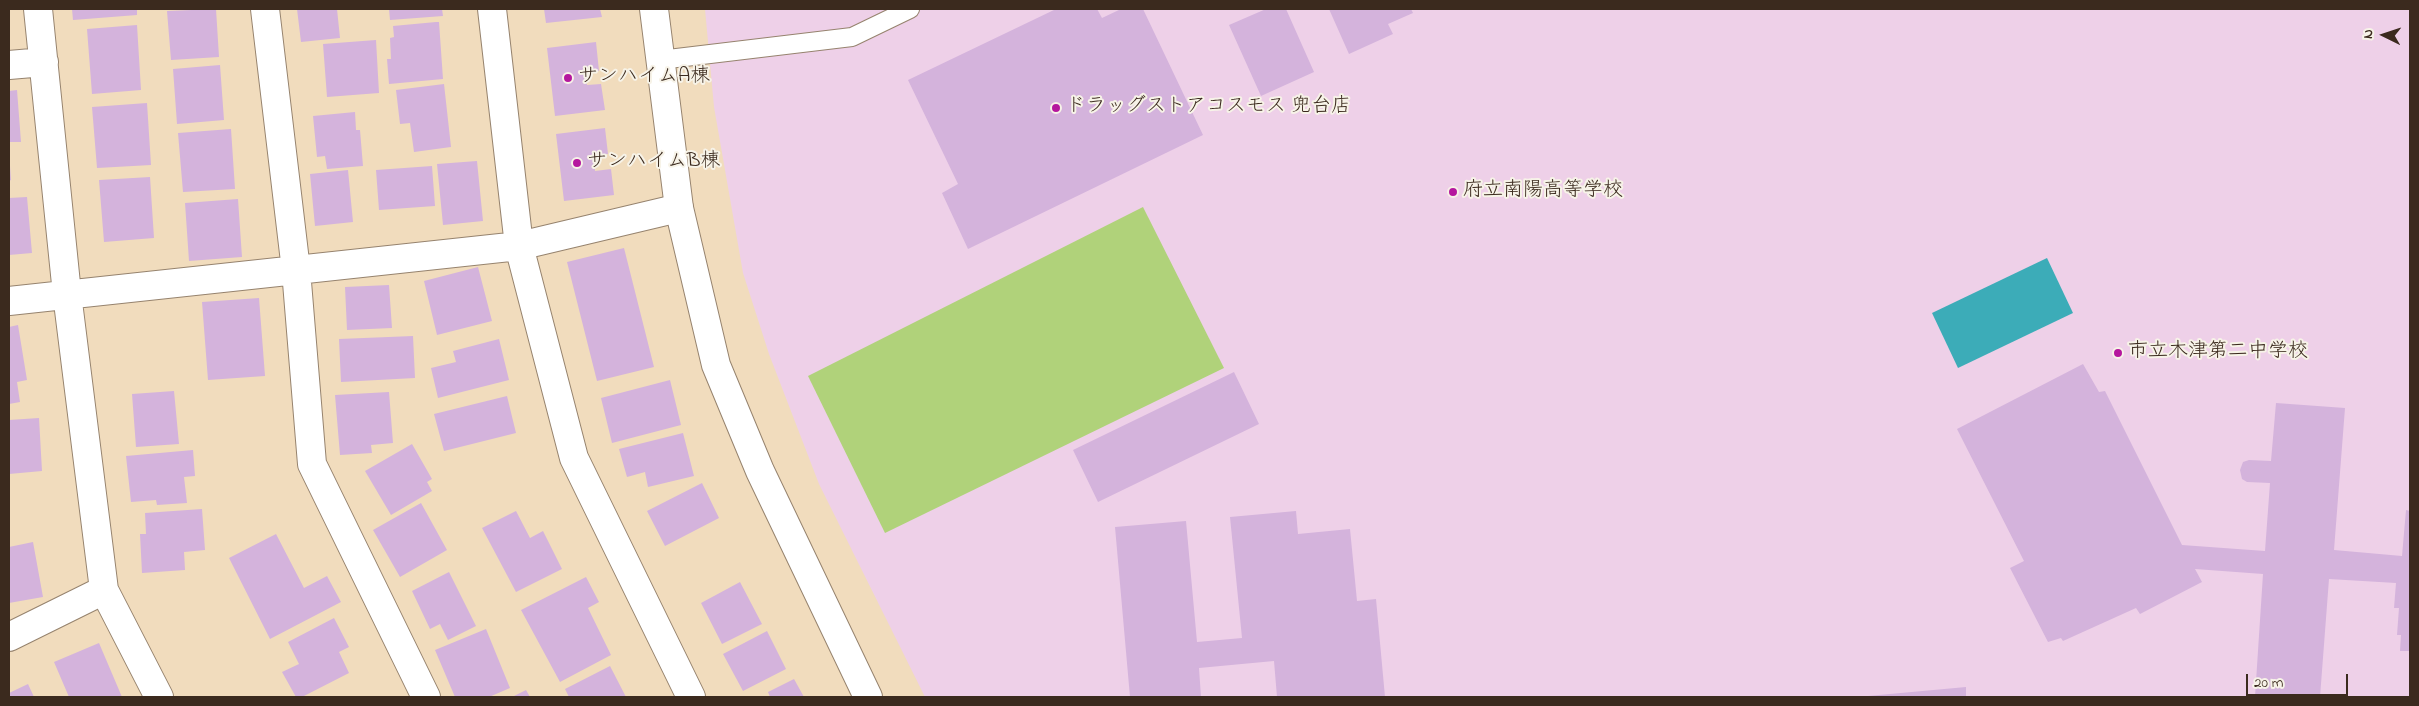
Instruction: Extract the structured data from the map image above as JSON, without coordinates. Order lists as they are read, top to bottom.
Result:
{
  "places": [
    "サンハイムA棟",
    "ドラッグストアコスモス 兜台店",
    "サンハイムB棟",
    "府立南陽高等学校",
    "市立木津第二中学校"
  ],
  "scale_bar": "20 m",
  "north": "left"
}
